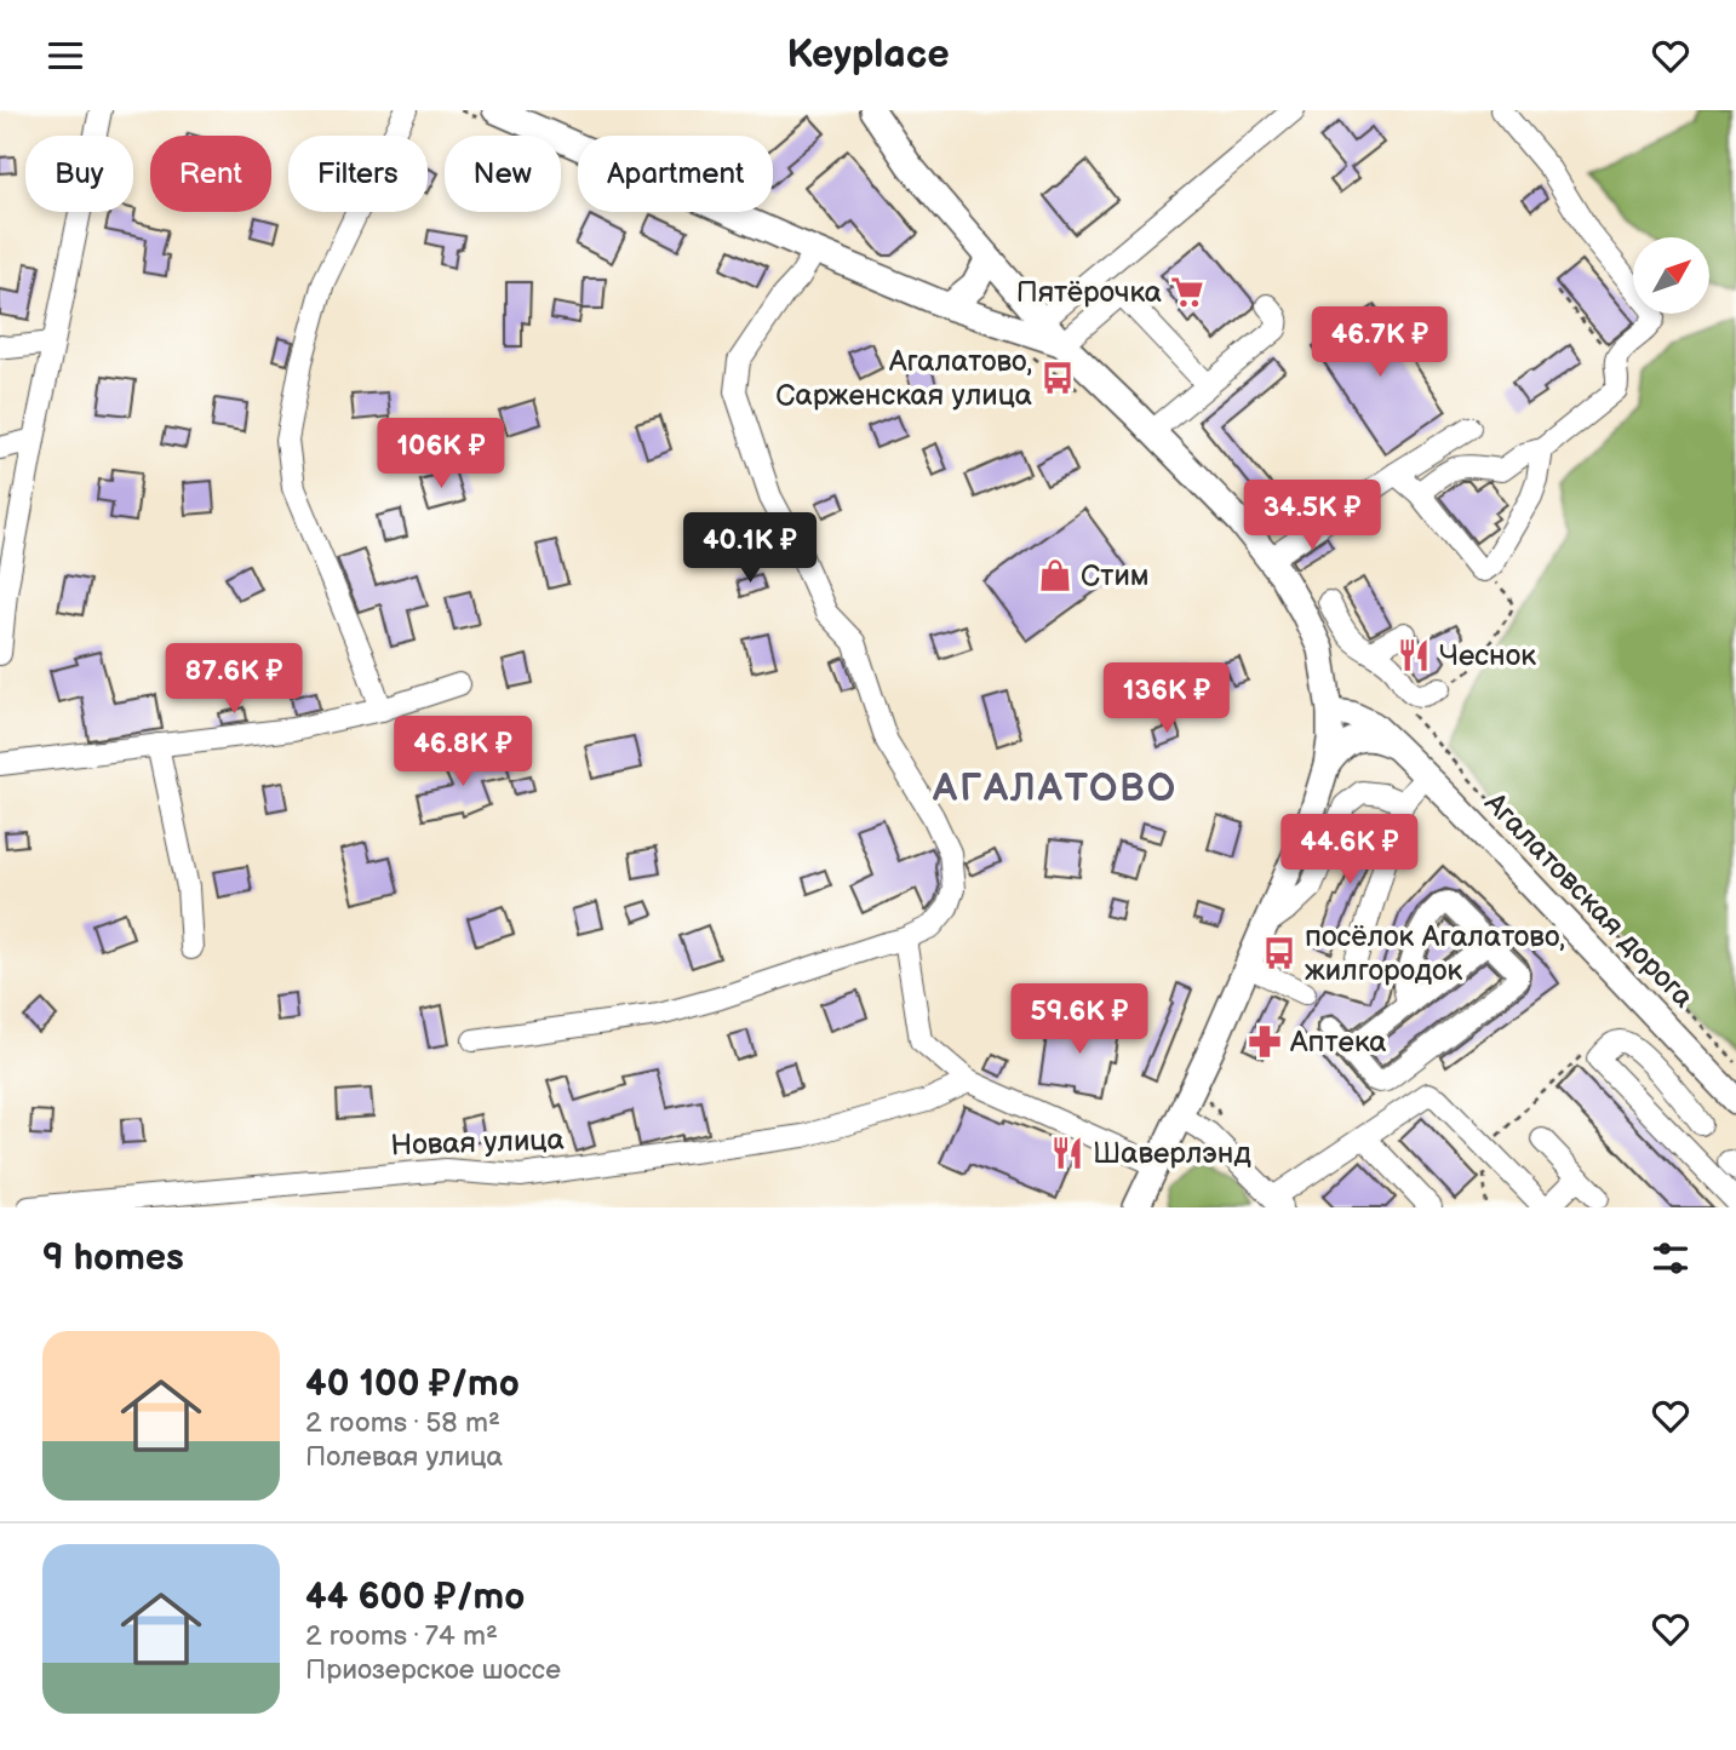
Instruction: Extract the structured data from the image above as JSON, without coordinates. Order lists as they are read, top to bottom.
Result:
{
  "streets": {
    "main road": ["Агалатовская дорога"],
    "street": ["Новая улица"]
  },
  "districts": ["АГАЛАТОВО"],
  "places": {
    "supermarket": ["Пятёрочка"],
    "bus stop": ["Агалатово, Сарженская улица", "посёлок Агалатово, жилгородок"],
    "shop": ["Стим"],
    "restaurant": ["Чеснок", "Шаверлэнд"],
    "pharmacy": ["Аптека"]
  },
  "north": "top right",
  "page": {
    "header": "Keyplace",
    "chip": [
      "Buy",
      "Rent",
      "Filters",
      "New",
      "Apartment"
    ],
    "price": [
      "46.7K ₽",
      "106K ₽",
      "34.5K ₽",
      "40.1K ₽",
      "87.6K ₽",
      "136K ₽",
      "46.8K ₽",
      "44.6K ₽",
      "59.6K ₽"
    ],
    "heading": "9 homes",
    "list": [
      {
        "name": "40 100 ₽/mo",
        "note": "2 rooms · 58 m² · Полевая улица"
      },
      {
        "name": "44 600 ₽/mo",
        "note": "2 rooms · 74 m² · Приозерское шоссе"
      }
    ]
  }
}
